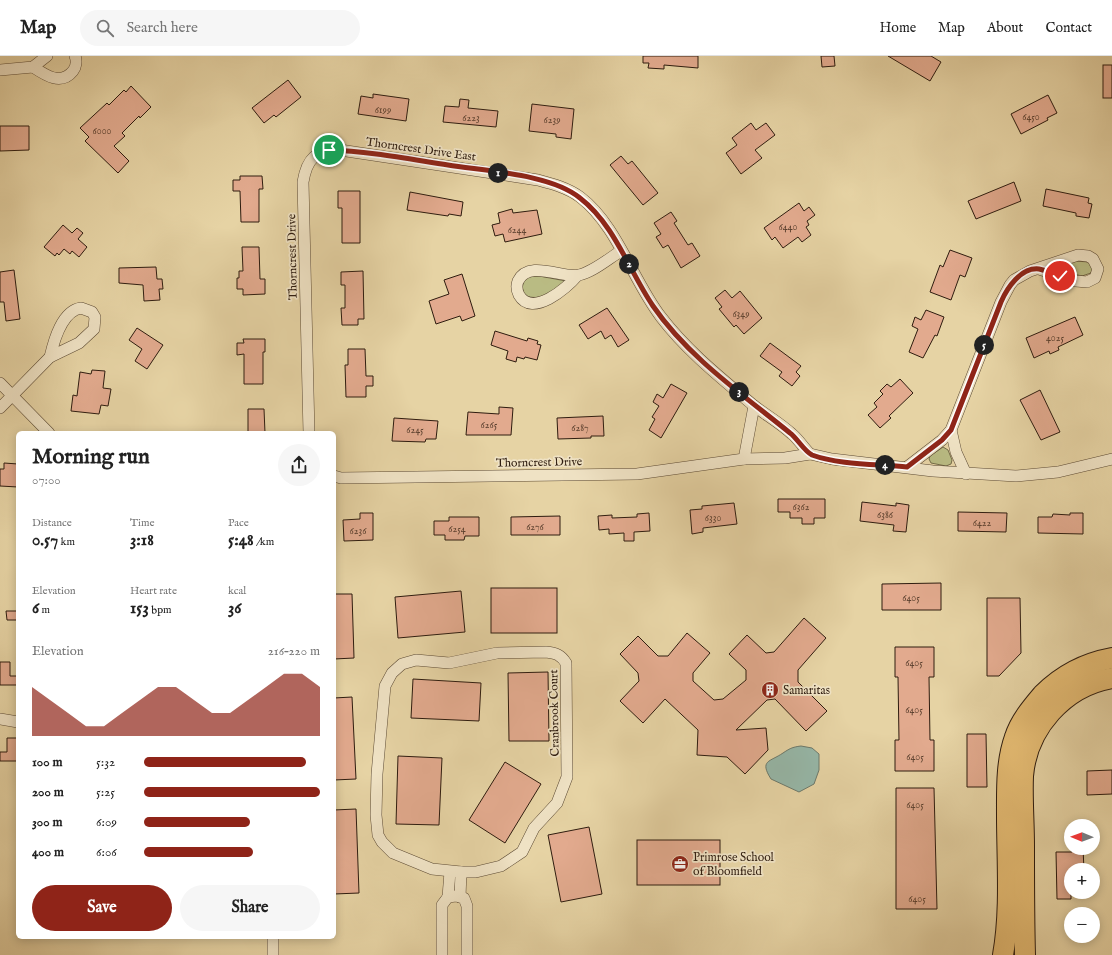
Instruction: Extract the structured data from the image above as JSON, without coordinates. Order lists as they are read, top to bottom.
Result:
{
  "streets": {
    "street": ["Thorncrest Drive East", "Thorncrest Drive", "Cranbrook Court"]
  },
  "crossings": [
    ["Thorncrest Drive East", "Thorncrest Drive"]
  ],
  "places": {
    "building": ["Samaritas"],
    "office": ["Primrose School of Bloomfield"]
  },
  "house_numbers": [
    "6199",
    "6450",
    "6223",
    "6239",
    "6000",
    "6440",
    "6244",
    "6349",
    "4025",
    "6265",
    "6287",
    "6245",
    "6362",
    "6386",
    "6330",
    "6422",
    "6276",
    "6254",
    "6236",
    "6405",
    "6405",
    "6405",
    "6405",
    "6405",
    "6405"
  ],
  "north": "left",
  "page": {
    "header": "Map",
    "search": "Search here",
    "nav": [
      "Home",
      "Map",
      "About",
      "Contact"
    ],
    "pins": [
      "1",
      "2",
      "5",
      "3",
      "4"
    ],
    "heading": ["Morning run", "07:00"],
    "stats": [
      ["Distance", "0.57 km"],
      ["Time", "3:18"],
      ["Pace", "5:48 /km"],
      ["Elevation", "6 m"],
      ["Heart rate", "153 bpm"],
      ["kcal", "36"]
    ],
    "chart": ["Elevation", "216–220 m"],
    "list": [
      {
        "name": "100 m",
        "note": "5:32"
      },
      {
        "name": "200 m",
        "note": "5:25"
      },
      {
        "name": "300 m",
        "note": "6:09"
      },
      {
        "name": "400 m",
        "note": "6:06"
      }
    ],
    "map_buttons": ["+", "−"],
    "buttons": ["Save", "Share"]
  }
}
